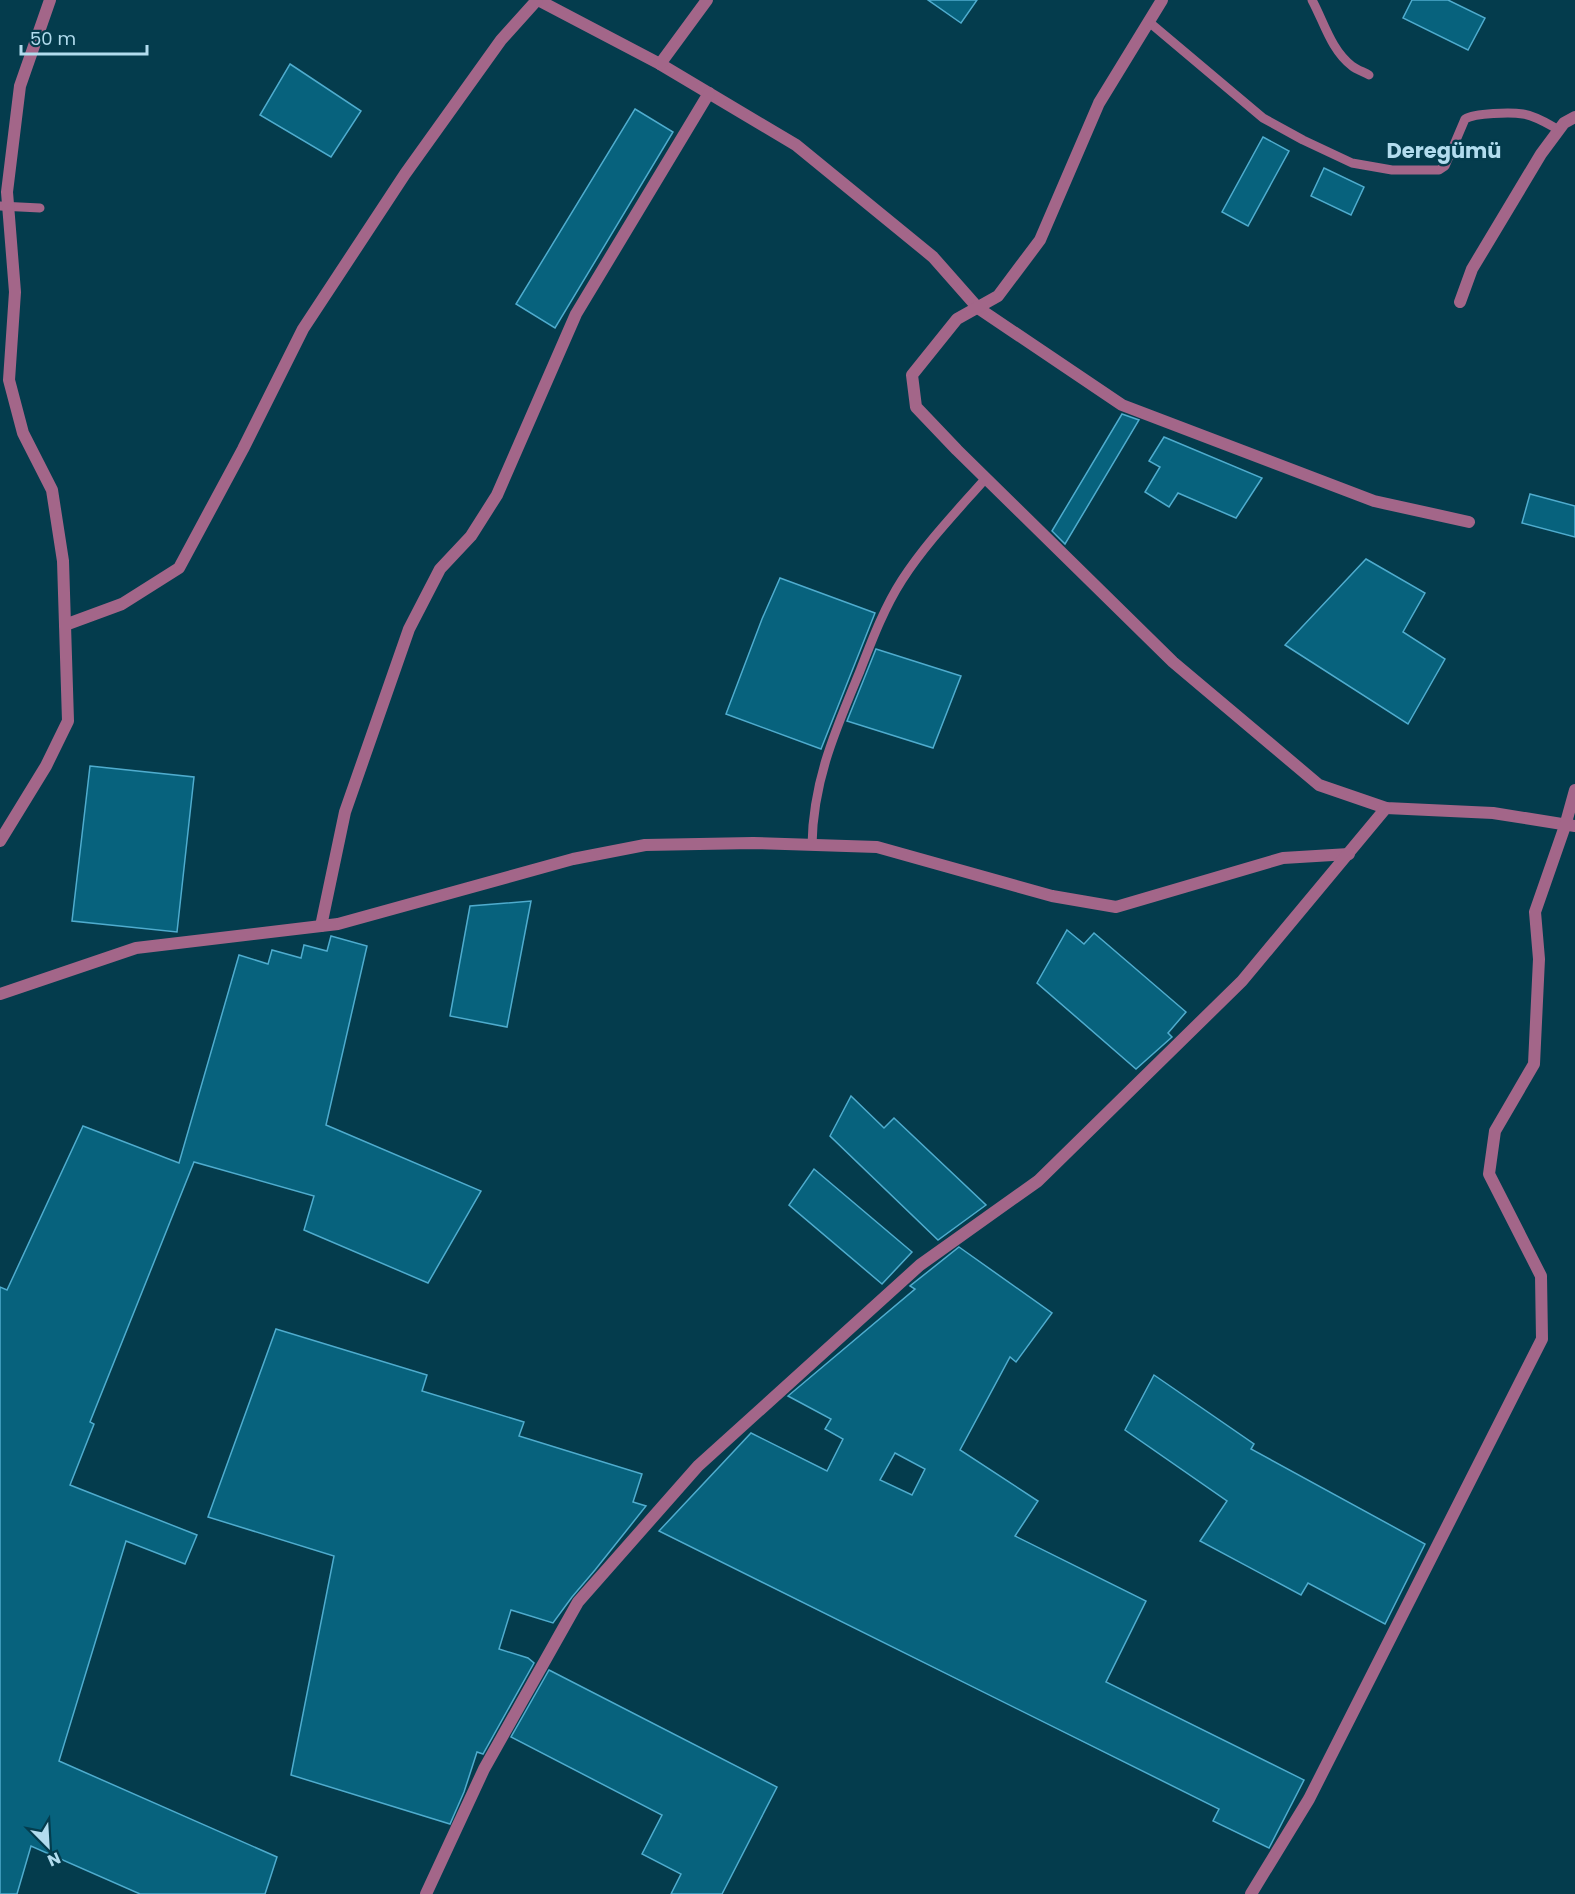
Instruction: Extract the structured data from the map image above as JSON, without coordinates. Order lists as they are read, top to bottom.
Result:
{
  "districts": ["Deregümü"],
  "scale_bar": "50 m",
  "north": "bottom right"
}
